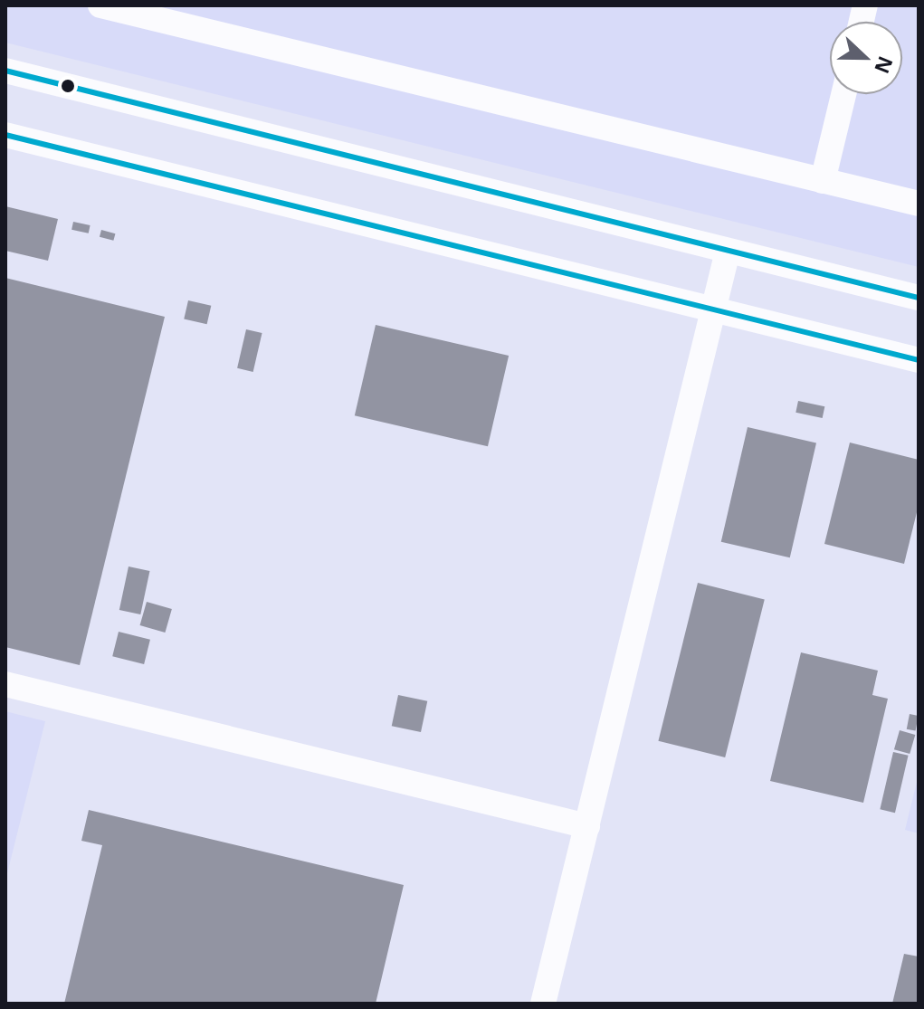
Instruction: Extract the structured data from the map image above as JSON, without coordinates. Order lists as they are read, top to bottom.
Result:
{
  "north": "right"
}
